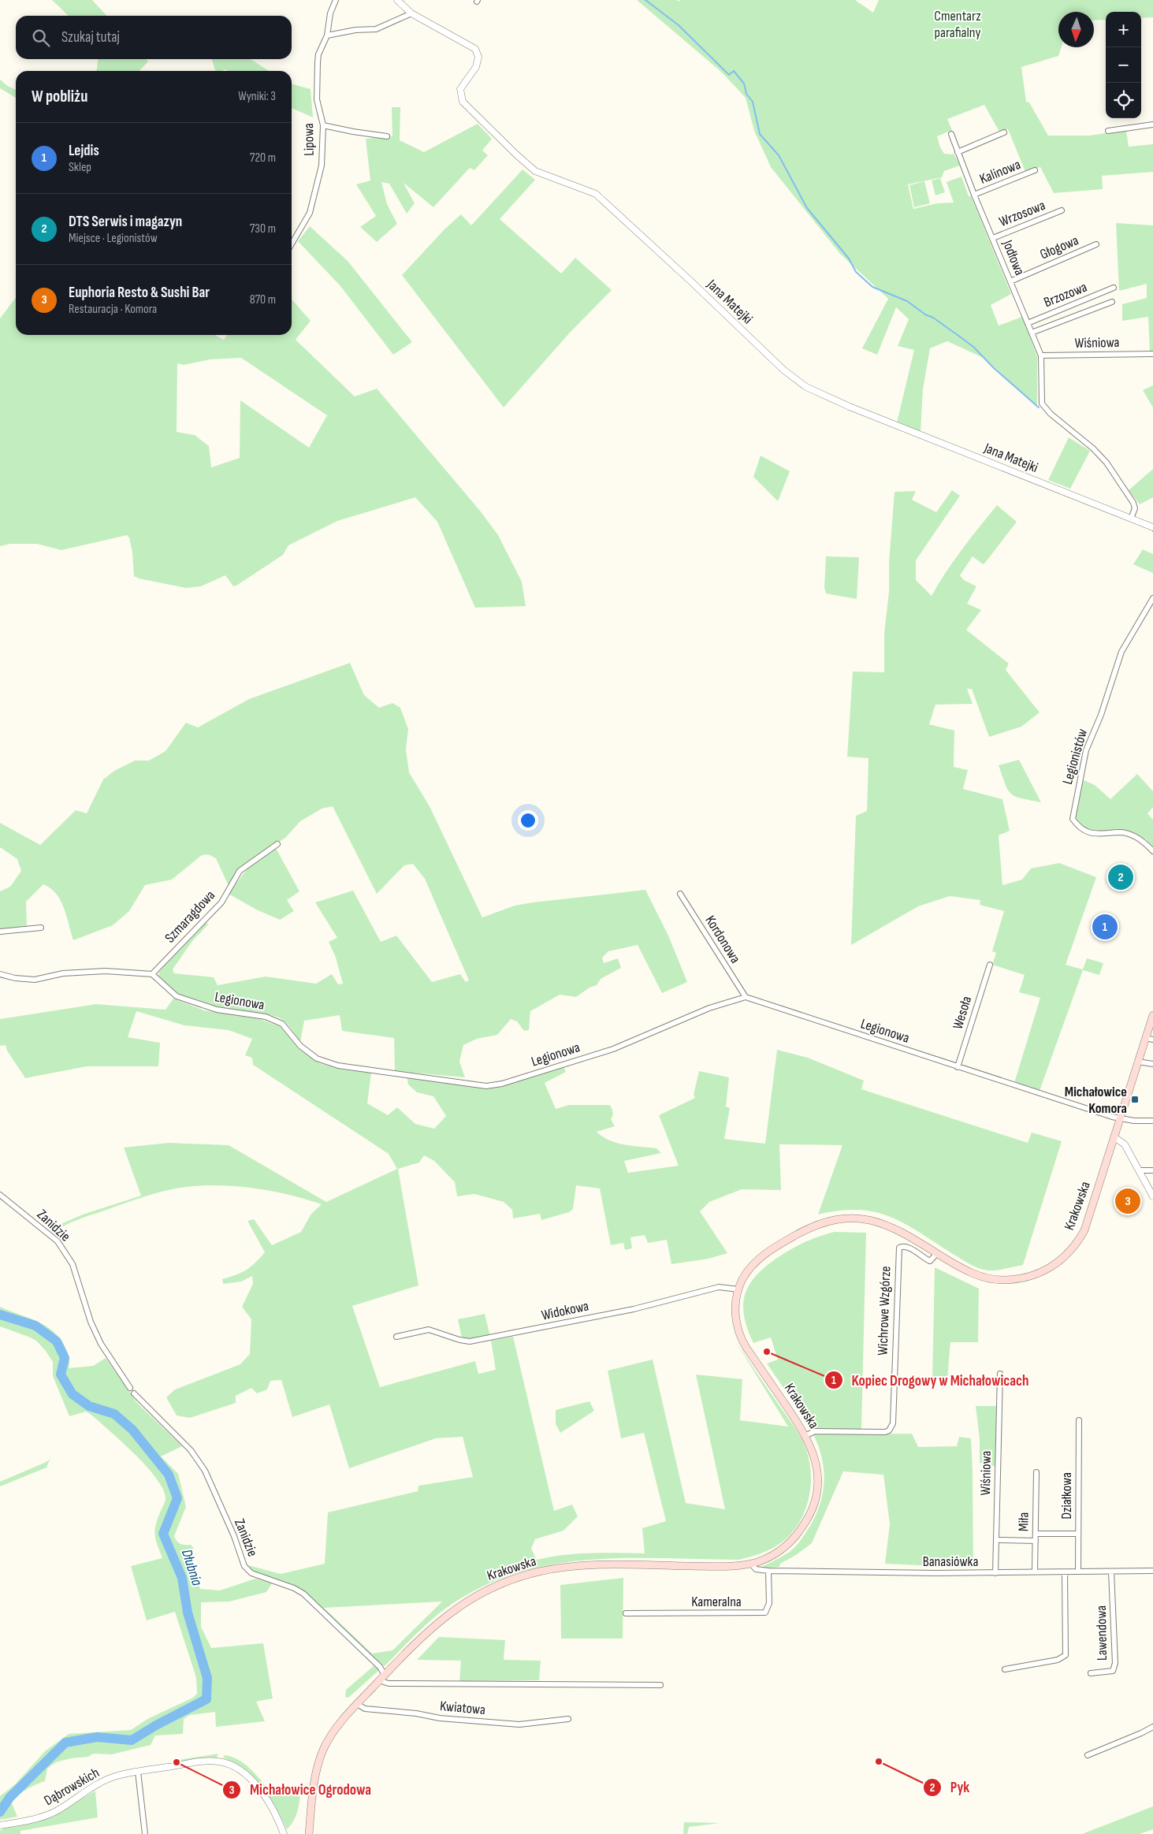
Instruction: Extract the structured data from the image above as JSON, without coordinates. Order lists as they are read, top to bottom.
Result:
{
  "streets": {
    "main road": ["Krakowska"],
    "street": [
      "Lipowa",
      "Kalinowa",
      "Wrzosowa",
      "Głogowa",
      "Jodłowa",
      "Brzozowa",
      "Jana Matejki",
      "Wiśniowa",
      "Legionistów",
      "Szmaragdowa",
      "Kordonowa",
      "Legionowa",
      "Wesoła",
      "Zanidzie",
      "Widokowa",
      "Wichrowe Wzgórze",
      "Działkowa",
      "Miła",
      "Banasiówka",
      "Kameralna",
      "Lawendowa",
      "Kwiatowa",
      "Dąbrowskich"
    ]
  },
  "crossings": [
    ["Kalinowa", "Jodłowa"],
    ["Wrzosowa", "Jodłowa"],
    ["Głogowa", "Jodłowa"],
    ["Jodłowa", "Brzozowa"],
    ["Jodłowa", "Jana Matejki"],
    ["Jodłowa", "Wiśniowa"],
    ["Wiśniowa", "Banasiówka"],
    ["Szmaragdowa", "Legionowa"],
    ["Kordonowa", "Legionowa"],
    ["Legionowa", "Wesoła"],
    ["Legionowa", "Krakowska"],
    ["Krakowska", "Zanidzie"],
    ["Krakowska", "Widokowa"],
    ["Krakowska", "Wichrowe Wzgórze"],
    ["Krakowska", "Banasiówka"],
    ["Krakowska", "Kwiatowa"],
    ["Działkowa", "Banasiówka"],
    ["Miła", "Banasiówka"],
    ["Banasiówka", "Kameralna"],
    ["Banasiówka", "Lawendowa"]
  ],
  "water": ["Dłubnia"],
  "parks": ["Cmentarz parafialny"],
  "places": {
    "transit": ["Michałowice Komora"],
    "other": ["Kopiec Drogowy w Michałowicach", "Pyk", "Michałowice Ogrodowa"]
  },
  "north": "bottom",
  "page": {
    "map_buttons": ["+", "−"],
    "search": "Szukaj tutaj",
    "heading": ["W pobliżu", "Wyniki: 3"],
    "list": [
      {
        "mark": "1",
        "name": "Lejdis",
        "note": "Sklep",
        "value": "720 m"
      },
      {
        "mark": "2",
        "name": "DTS Serwis i magazyn",
        "note": "Miejsce · Legionistów",
        "value": "730 m"
      },
      {
        "mark": "3",
        "name": "Euphoria Resto & Sushi Bar",
        "note": "Restauracja · Komora",
        "value": "870 m"
      }
    ],
    "pins": ["2", "1", "3"]
  }
}
